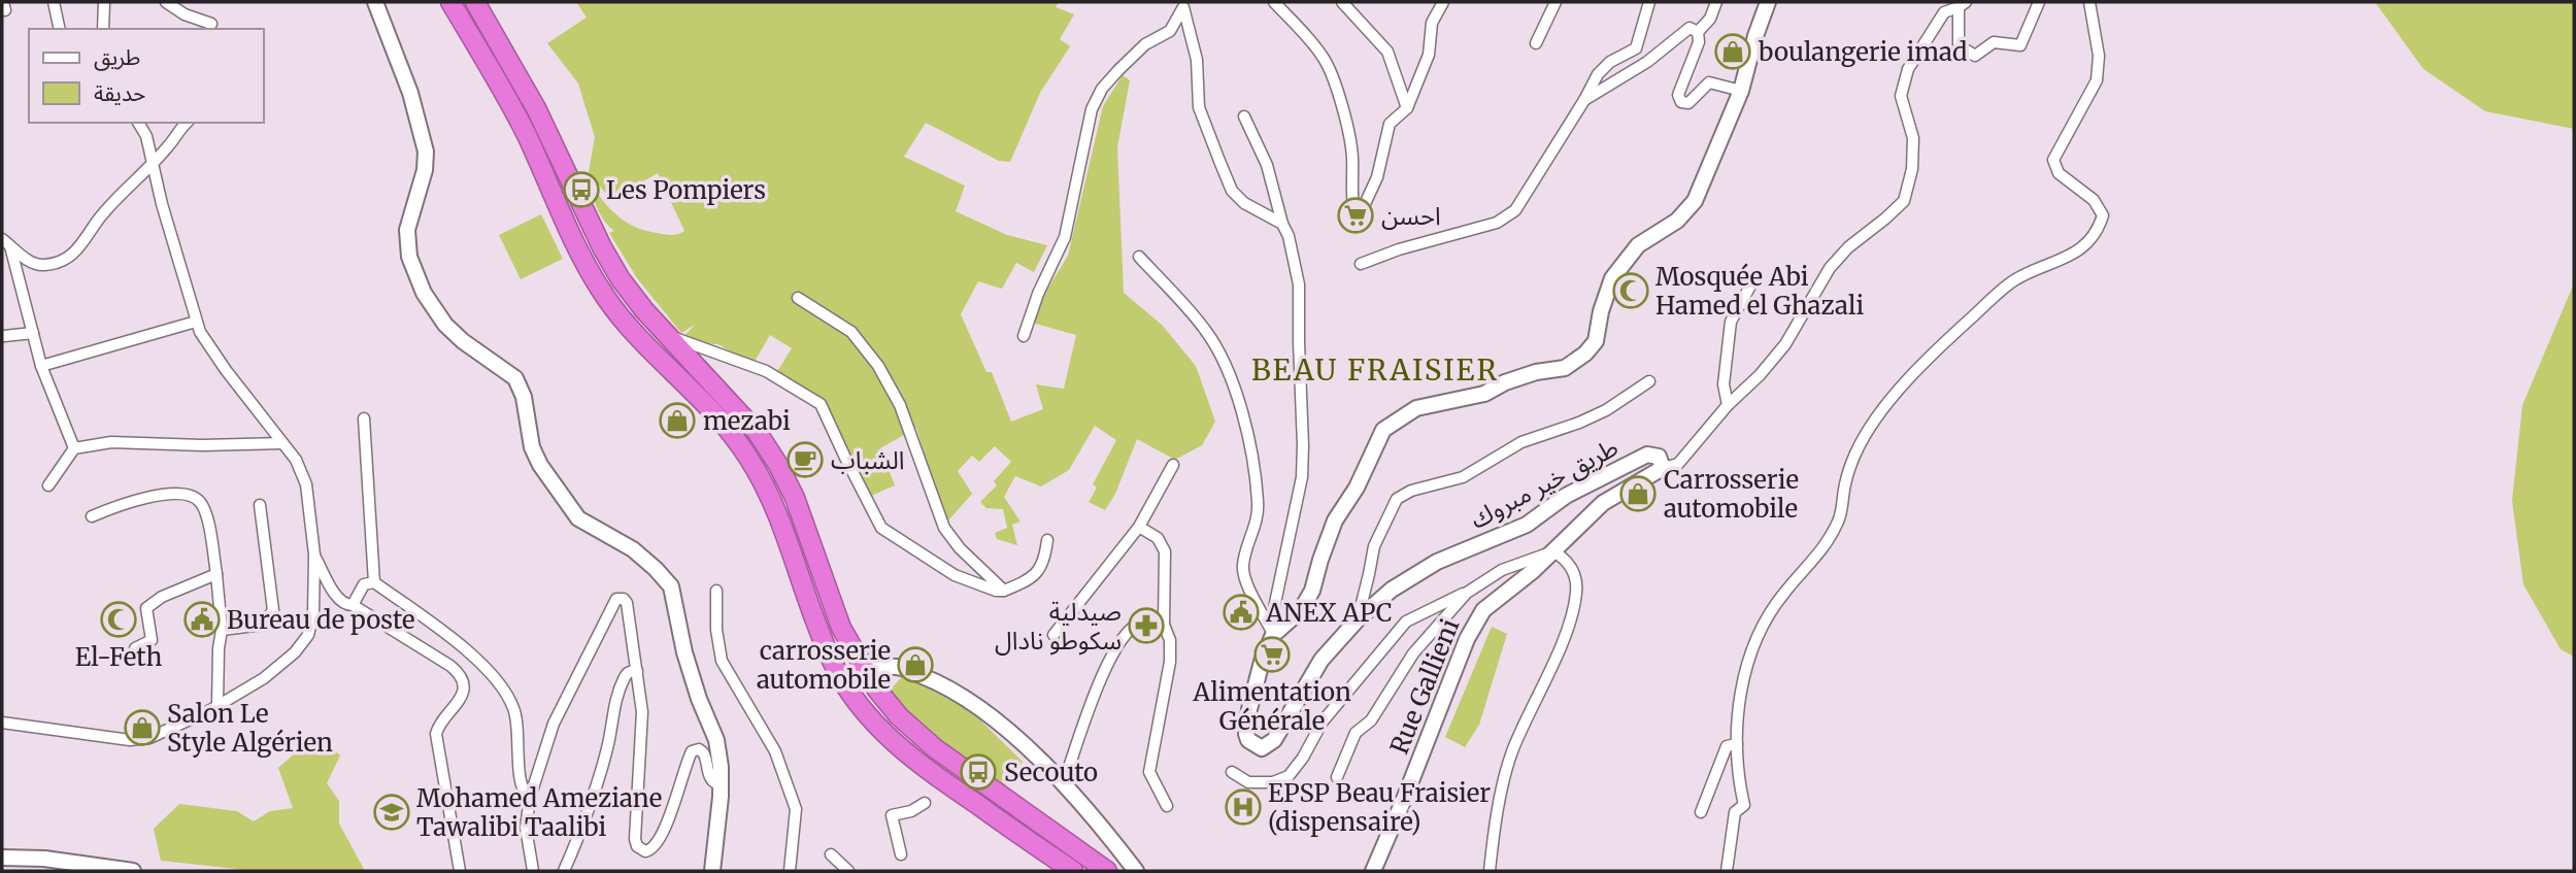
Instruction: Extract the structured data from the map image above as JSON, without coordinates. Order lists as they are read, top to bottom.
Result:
{
  "streets": {
    "street": ["طريق خير مبروك", "Rue Gallieni"]
  },
  "crossings": [
    ["طريق خير مبروك", "Rue Gallieni"]
  ],
  "districts": ["BEAU FRAISIER"],
  "places": {
    "shop": [
      "boulangerie imad",
      "mezabi",
      "Carrosserie automobile",
      "carrosserie automobile",
      "Salon Le Style Algérien"
    ],
    "bus stop": ["Les Pompiers", "Secouto"],
    "supermarket": ["احسن", "Alimentation Générale"],
    "mosque": ["Mosquée Abi Hamed el Ghazali", "El-Feth"],
    "cafe": ["الشباب"],
    "public building": ["ANEX APC", "Bureau de poste"],
    "pharmacy": ["صيدلية سكوطو نادال"],
    "hospital": ["EPSP Beau Fraisier (dispensaire)"],
    "school or university": ["Mohamed Ameziane Tawalibi Taalibi"]
  },
  "legend": ["طريق", "حديقة"]
}
